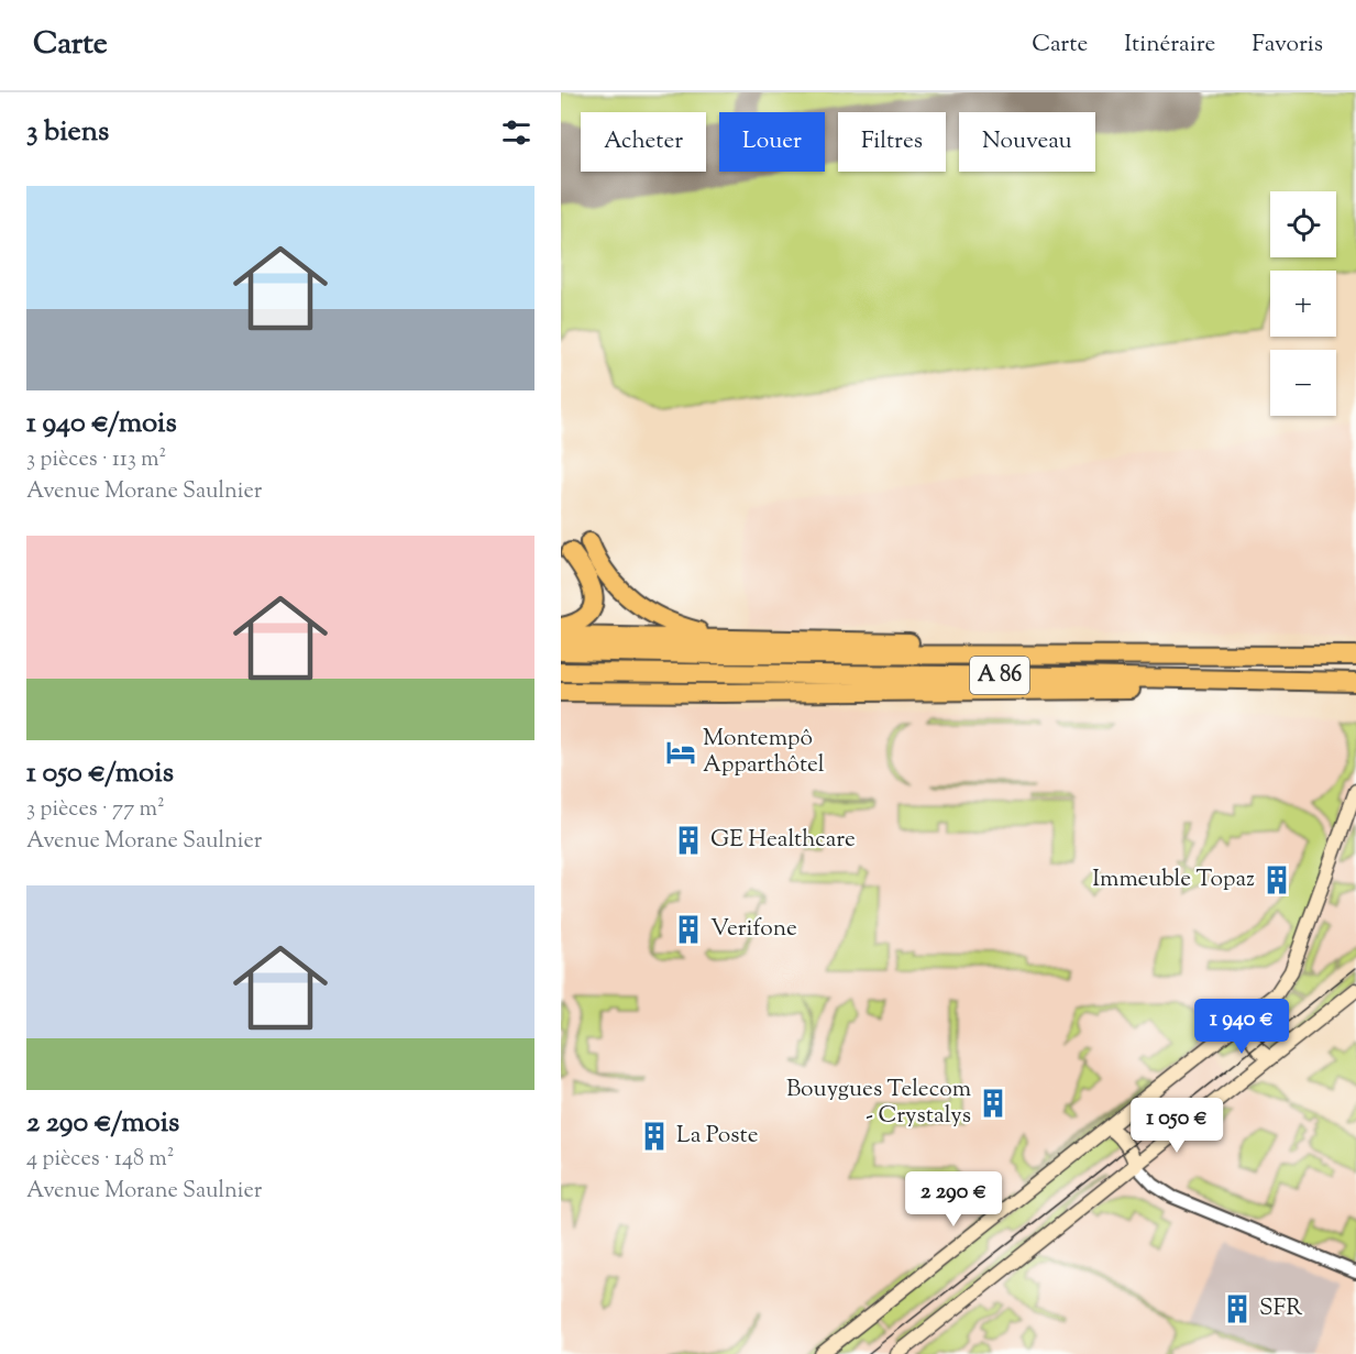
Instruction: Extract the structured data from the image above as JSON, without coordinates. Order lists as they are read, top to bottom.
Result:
{
  "streets": {
    "highway": ["A 86"]
  },
  "places": {
    "hotel": ["Montempô Apparthôtel"],
    "building": [
      "GE Healthcare",
      "Immeuble Topaz",
      "Verifone",
      "Bouygues Telecom - Crystalys",
      "La Poste",
      "SFR"
    ]
  },
  "page": {
    "header": "Carte",
    "nav": ["Carte", "Itinéraire", "Favoris"],
    "heading": "3 biens",
    "chip": [
      "Acheter",
      "Louer",
      "Filtres",
      "Nouveau"
    ],
    "list": [
      {
        "name": "1 940 €/mois",
        "note": "3 pièces · 113 m² · Avenue Morane Saulnier"
      },
      {
        "name": "1 050 €/mois",
        "note": "3 pièces · 77 m² · Avenue Morane Saulnier"
      },
      {
        "name": "2 290 €/mois",
        "note": "4 pièces · 148 m² · Avenue Morane Saulnier"
      }
    ],
    "map_buttons": ["+", "−"],
    "price": ["1 940 €", "1 050 €", "2 290 €"]
  }
}
